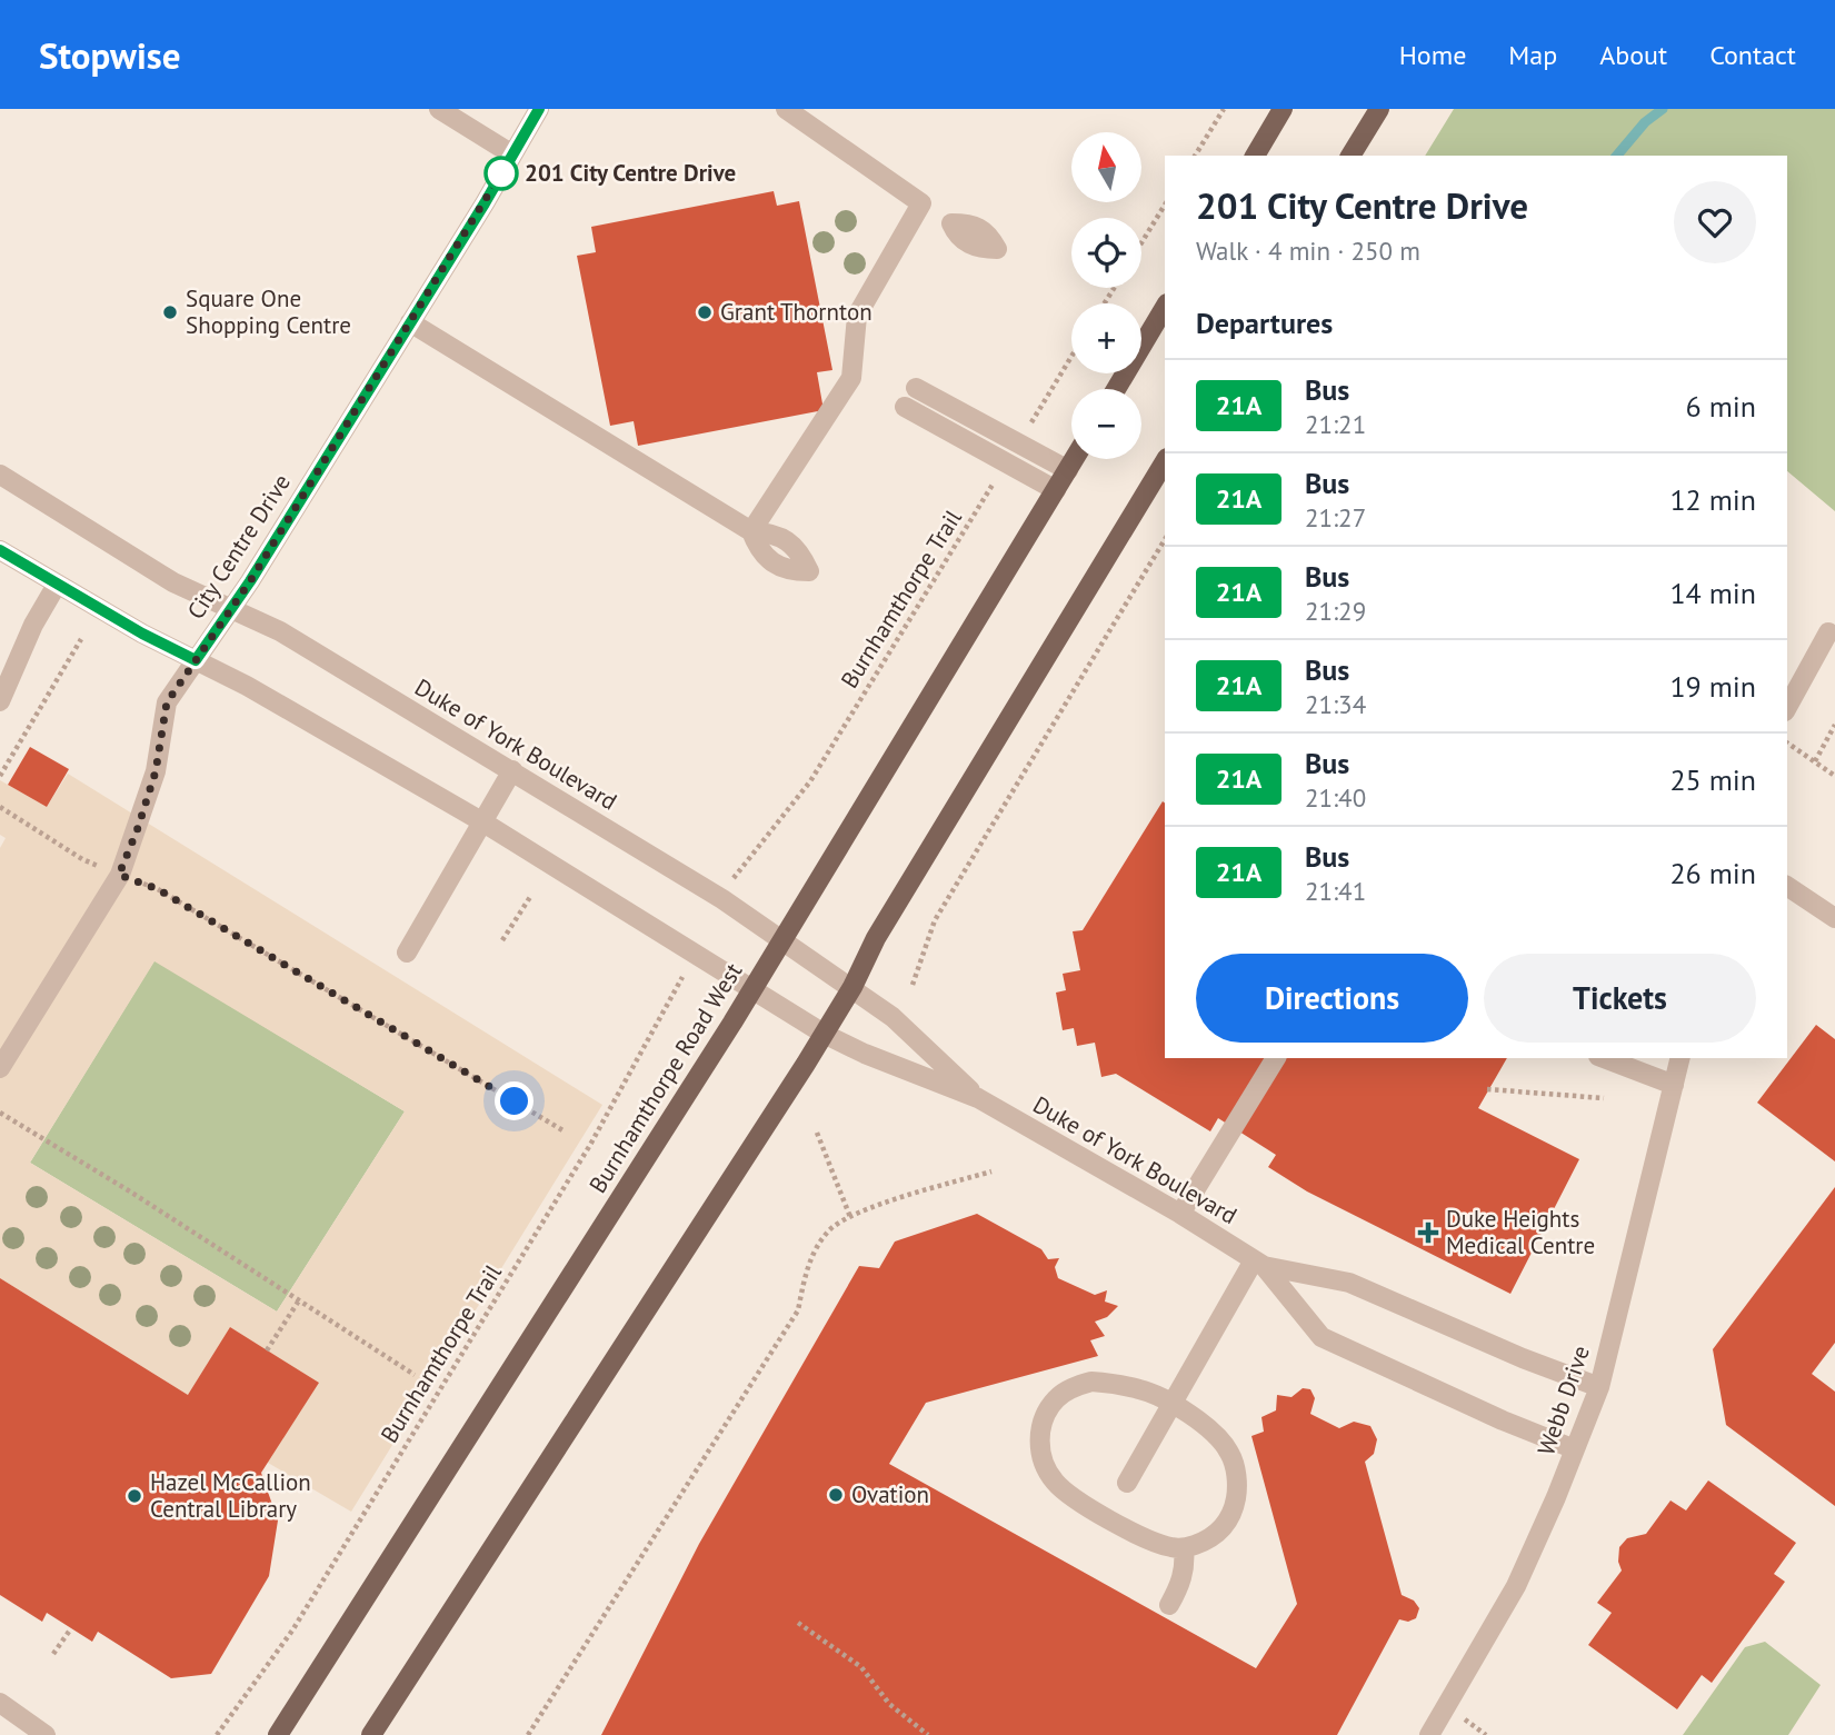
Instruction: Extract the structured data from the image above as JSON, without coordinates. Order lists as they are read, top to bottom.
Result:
{
  "streets": {
    "main road": ["Burnhamthorpe Road West"],
    "street": ["City Centre Drive", "Duke of York Boulevard", "Webb Drive"],
    "path": ["Burnhamthorpe Trail"]
  },
  "crossings": [
    ["City Centre Drive", "Duke of York Boulevard"],
    ["Duke of York Boulevard", "Burnhamthorpe Road West"],
    ["Duke of York Boulevard", "Webb Drive"]
  ],
  "places": {
    "other": [
      "201 City Centre Drive",
      "Square One Shopping Centre",
      "Grant Thornton",
      "Ovation",
      "Hazel McCallion Central Library"
    ],
    "health": ["Duke Heights Medical Centre"]
  },
  "lines": ["bus line 21A"],
  "north": "top",
  "page": {
    "header": "Stopwise",
    "nav": [
      "Home",
      "Map",
      "About",
      "Contact"
    ],
    "map_buttons": ["+", "−"],
    "heading": [
      ["201 City Centre Drive", "Walk · 4 min · 250 m"],
      "Departures"
    ],
    "list": [
      {
        "mark": "21A",
        "name": "Bus",
        "note": "21:21",
        "value": "6 min"
      },
      {
        "mark": "21A",
        "name": "Bus",
        "note": "21:27",
        "value": "12 min"
      },
      {
        "mark": "21A",
        "name": "Bus",
        "note": "21:29",
        "value": "14 min"
      },
      {
        "mark": "21A",
        "name": "Bus",
        "note": "21:34",
        "value": "19 min"
      },
      {
        "mark": "21A",
        "name": "Bus",
        "note": "21:40",
        "value": "25 min"
      },
      {
        "mark": "21A",
        "name": "Bus",
        "note": "21:41",
        "value": "26 min"
      }
    ],
    "buttons": ["Directions", "Tickets"]
  }
}
